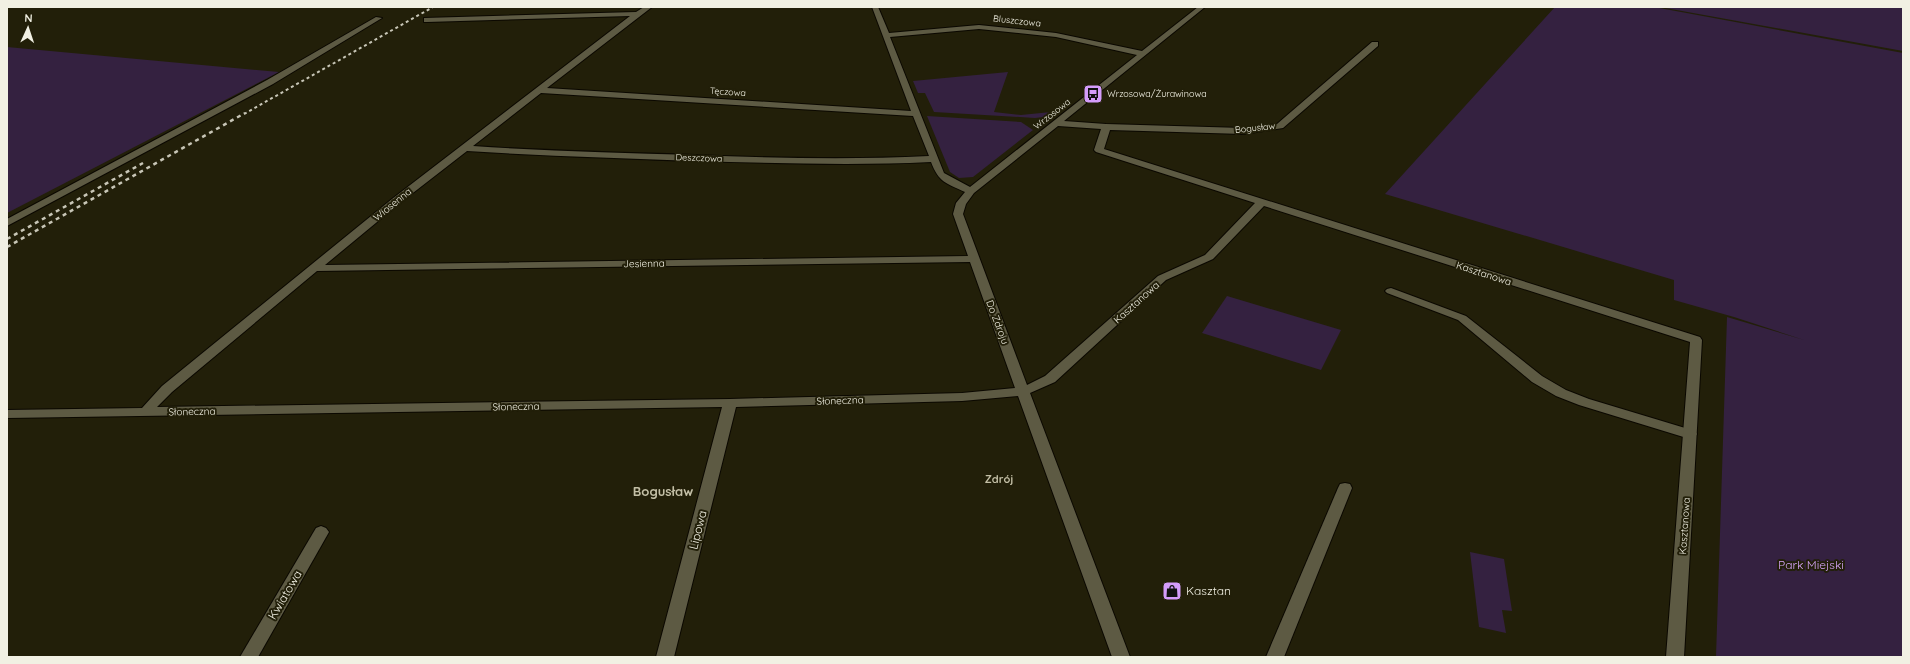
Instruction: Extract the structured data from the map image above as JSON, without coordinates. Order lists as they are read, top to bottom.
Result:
{
  "streets": {
    "street": [
      "Bluszczowa",
      "Tęczowa",
      "Wrzosowa",
      "Bogusław",
      "Deszczowa",
      "Wiosenna",
      "Jesienna",
      "Kasztanowa",
      "Do Zdroju",
      "Słoneczna",
      "Lipowa",
      "Kwiatowa"
    ]
  },
  "crossings": [
    ["Bluszczowa", "Wrzosowa"],
    ["Tęczowa", "Wiosenna"],
    ["Wrzosowa", "Bogusław"],
    ["Wrzosowa", "Do Zdroju"],
    ["Deszczowa", "Wiosenna"],
    ["Wiosenna", "Jesienna"],
    ["Wiosenna", "Słoneczna"],
    ["Jesienna", "Do Zdroju"],
    ["Kasztanowa", "Do Zdroju"],
    ["Kasztanowa", "Słoneczna"],
    ["Do Zdroju", "Słoneczna"],
    ["Słoneczna", "Lipowa"]
  ],
  "districts": ["Zdrój", "Bogusław"],
  "parks": ["Park Miejski"],
  "places": {
    "bus stop": ["Wrzosowa/Żurawinowa"],
    "shop": ["Kasztan"]
  },
  "north": "top"
}
